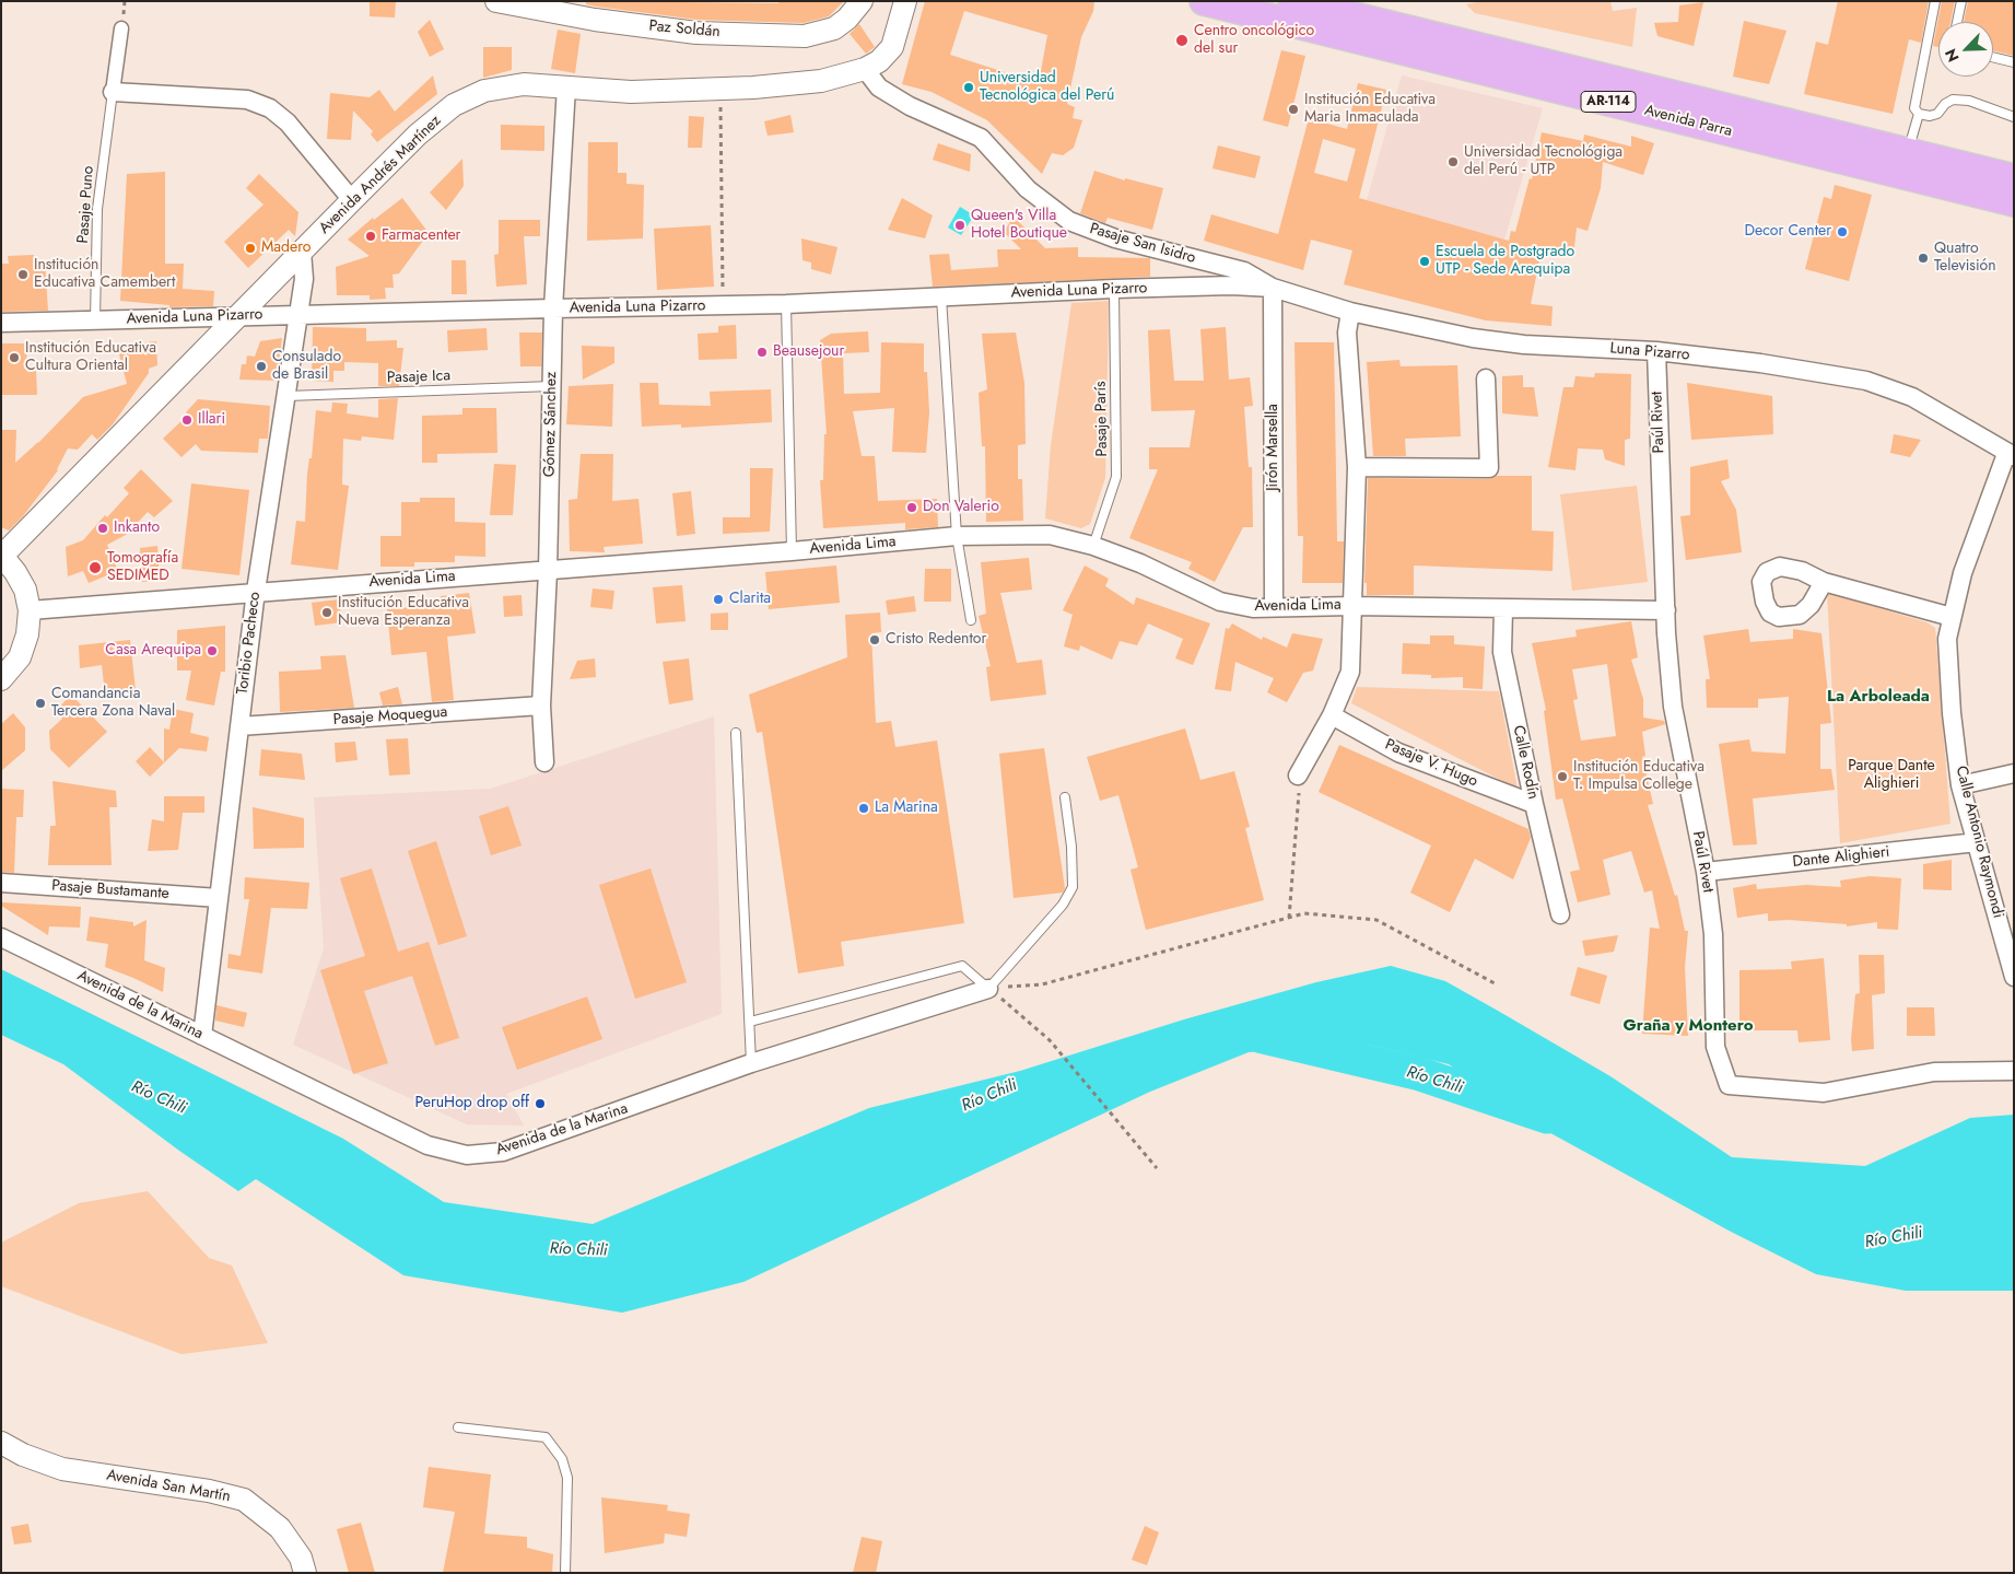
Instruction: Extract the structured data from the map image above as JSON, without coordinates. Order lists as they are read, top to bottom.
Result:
{
  "streets": {
    "main road": ["AR-114", "Avenida Parra"],
    "street": [
      "Paz Soldán",
      "Avenida Andrés Martínez",
      "Pasaje San Isidro",
      "Avenida Luna Pizarro",
      "Luna Pizarro",
      "Paúl Rivet",
      "Gómez Sánchez",
      "Jirón Marsella",
      "Avenida Lima",
      "Toribio Pacheco",
      "Pasaje Moquegua",
      "Calle Rodín",
      "Pasaje V. Hugo",
      "Calle Antonio Raymondi",
      "Dante Alighieri",
      "Pasaje Bustamante",
      "Avenida de la Marina",
      "Avenida San Martín"
    ],
    "lane": ["Pasaje Puno", "Pasaje Ica", "Pasaje París"]
  },
  "crossings": [
    ["Avenida Andrés Martínez", "Pasaje San Isidro"],
    ["Avenida Andrés Martínez", "Avenida Luna Pizarro"],
    ["Avenida Andrés Martínez", "Gómez Sánchez"],
    ["Avenida Andrés Martínez", "Toribio Pacheco"],
    ["Pasaje Puno", "Avenida Luna Pizarro"],
    ["Pasaje San Isidro", "Avenida Luna Pizarro"],
    ["Pasaje San Isidro", "Luna Pizarro"],
    ["Pasaje San Isidro", "Jirón Marsella"],
    ["Avenida Luna Pizarro", "Luna Pizarro"],
    ["Avenida Luna Pizarro", "Pasaje París"],
    ["Avenida Luna Pizarro", "Gómez Sánchez"],
    ["Avenida Luna Pizarro", "Jirón Marsella"],
    ["Avenida Luna Pizarro", "Toribio Pacheco"],
    ["Luna Pizarro", "Paúl Rivet"],
    ["Luna Pizarro", "Jirón Marsella"],
    ["Luna Pizarro", "Calle Antonio Raymondi"],
    ["Pasaje Ica", "Gómez Sánchez"],
    ["Pasaje Ica", "Toribio Pacheco"],
    ["Pasaje París", "Avenida Lima"],
    ["Paúl Rivet", "Avenida Lima"],
    ["Paúl Rivet", "Dante Alighieri"],
    ["Gómez Sánchez", "Avenida Lima"],
    ["Gómez Sánchez", "Pasaje Moquegua"],
    ["Jirón Marsella", "Avenida Lima"],
    ["Avenida Lima", "Toribio Pacheco"],
    ["Avenida Lima", "Calle Rodín"],
    ["Toribio Pacheco", "Pasaje Moquegua"],
    ["Toribio Pacheco", "Pasaje Bustamante"],
    ["Toribio Pacheco", "Avenida de la Marina"],
    ["Calle Rodín", "Pasaje V. Hugo"],
    ["Calle Antonio Raymondi", "Dante Alighieri"]
  ],
  "districts": ["La Arboleada", "Graña y Montero"],
  "water": ["Río Chili"],
  "parks": ["Parque Dante Alighieri"],
  "places": [
    "Centro oncológico del sur",
    "Universidad Tecnológica del Perú",
    "Institución Educativa Maria Inmaculada",
    "Universidad Tecnológiga del Perú - UTP",
    "Queen's Villa Hotel Boutique",
    "Decor Center",
    "Farmacenter",
    "Madero",
    "Quatro Televisión",
    "Escuela de Postgrado UTP - Sede Arequipa",
    "Institución Educativa Camembert",
    "Beausejour",
    "Institución Educativa Cultura Oriental",
    "Consulado de Brasil",
    "Illari",
    "Don Valerio",
    "Inkanto",
    "Tomografía SEDIMED",
    "Clarita",
    "Institución Educativa Nueva Esperanza",
    "Cristo Redentor",
    "Casa Arequipa",
    "Comandancia Tercera Zona Naval",
    "Institución Educativa T. Impulsa College",
    "La Marina",
    "PeruHop drop off"
  ],
  "north": "bottom left"
}
